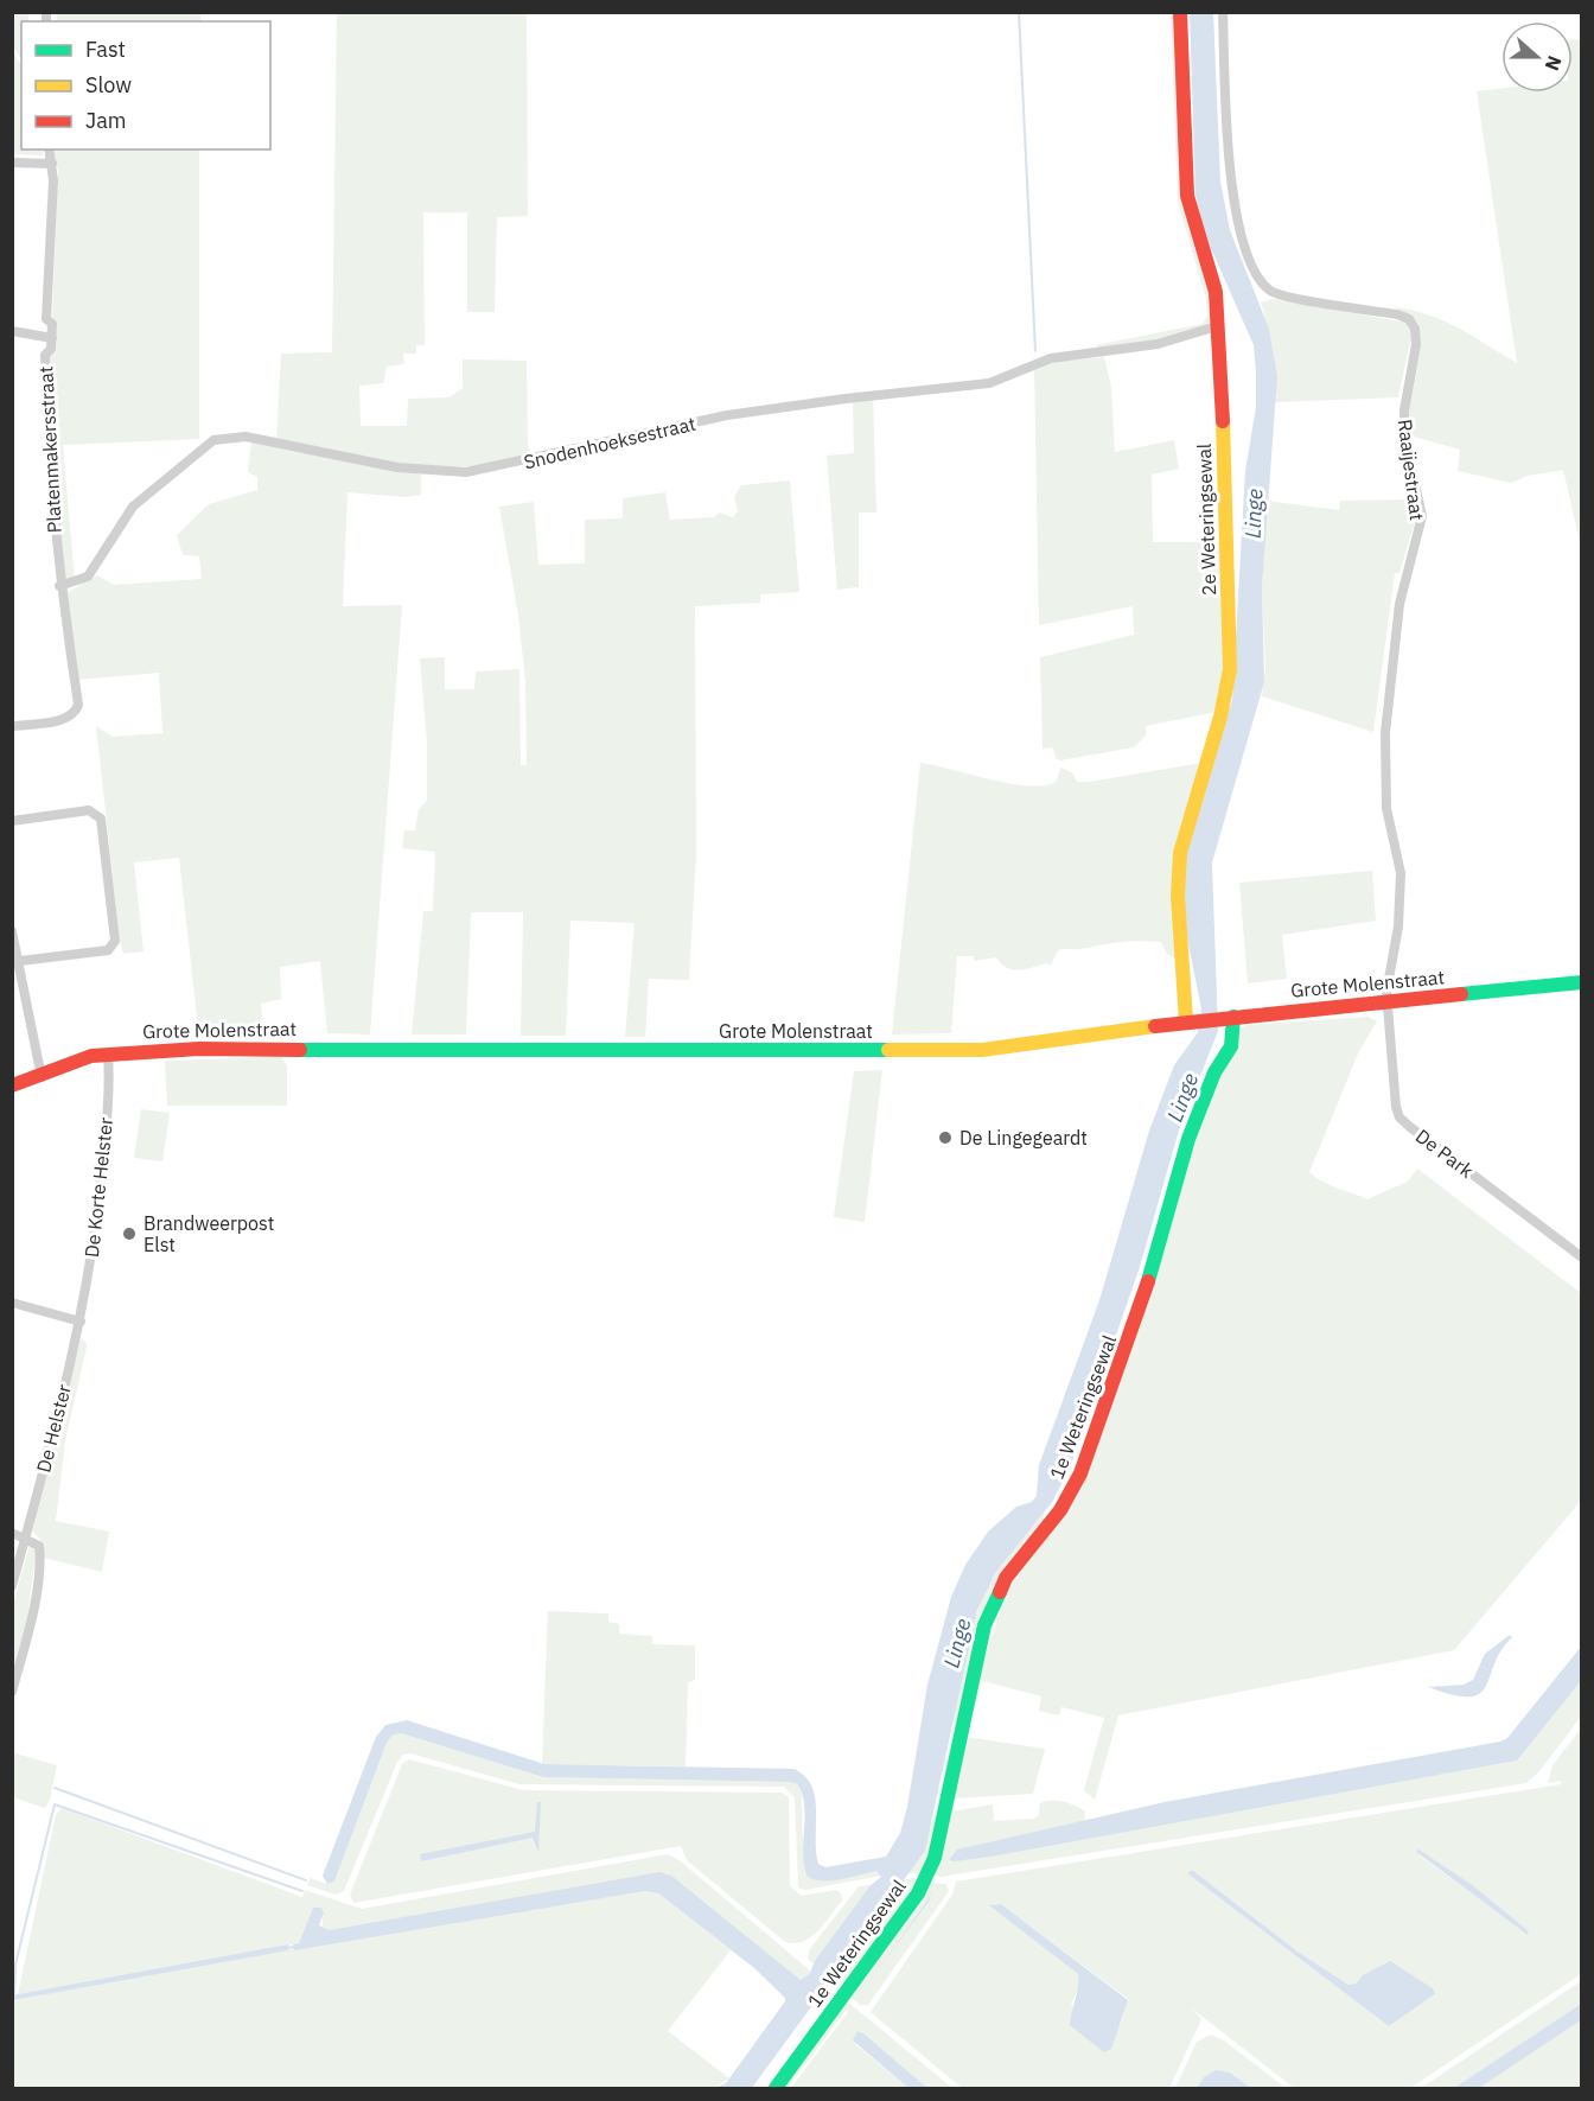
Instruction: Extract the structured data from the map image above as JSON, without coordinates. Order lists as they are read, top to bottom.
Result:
{
  "streets": {
    "street": [
      "Snodenhoeksestraat",
      "Platenmakersstraat",
      "Raaijestraat",
      "2e Weteringsewal",
      "Grote Molenstraat",
      "De Park",
      "De Korte Helster",
      "1e Weteringsewal",
      "De Helster"
    ]
  },
  "crossings": [
    ["Snodenhoeksestraat", "Platenmakersstraat"],
    ["Snodenhoeksestraat", "2e Weteringsewal"],
    ["Raaijestraat", "Grote Molenstraat"],
    ["Raaijestraat", "De Park"],
    ["2e Weteringsewal", "Grote Molenstraat"],
    ["Grote Molenstraat", "De Park"],
    ["Grote Molenstraat", "De Korte Helster"],
    ["Grote Molenstraat", "1e Weteringsewal"],
    ["De Korte Helster", "De Helster"]
  ],
  "water": ["Linge"],
  "places": ["De Lingegeardt", "Brandweerpost Elst"],
  "legend": ["Fast", "Slow", "Jam"],
  "north": "right"
}
